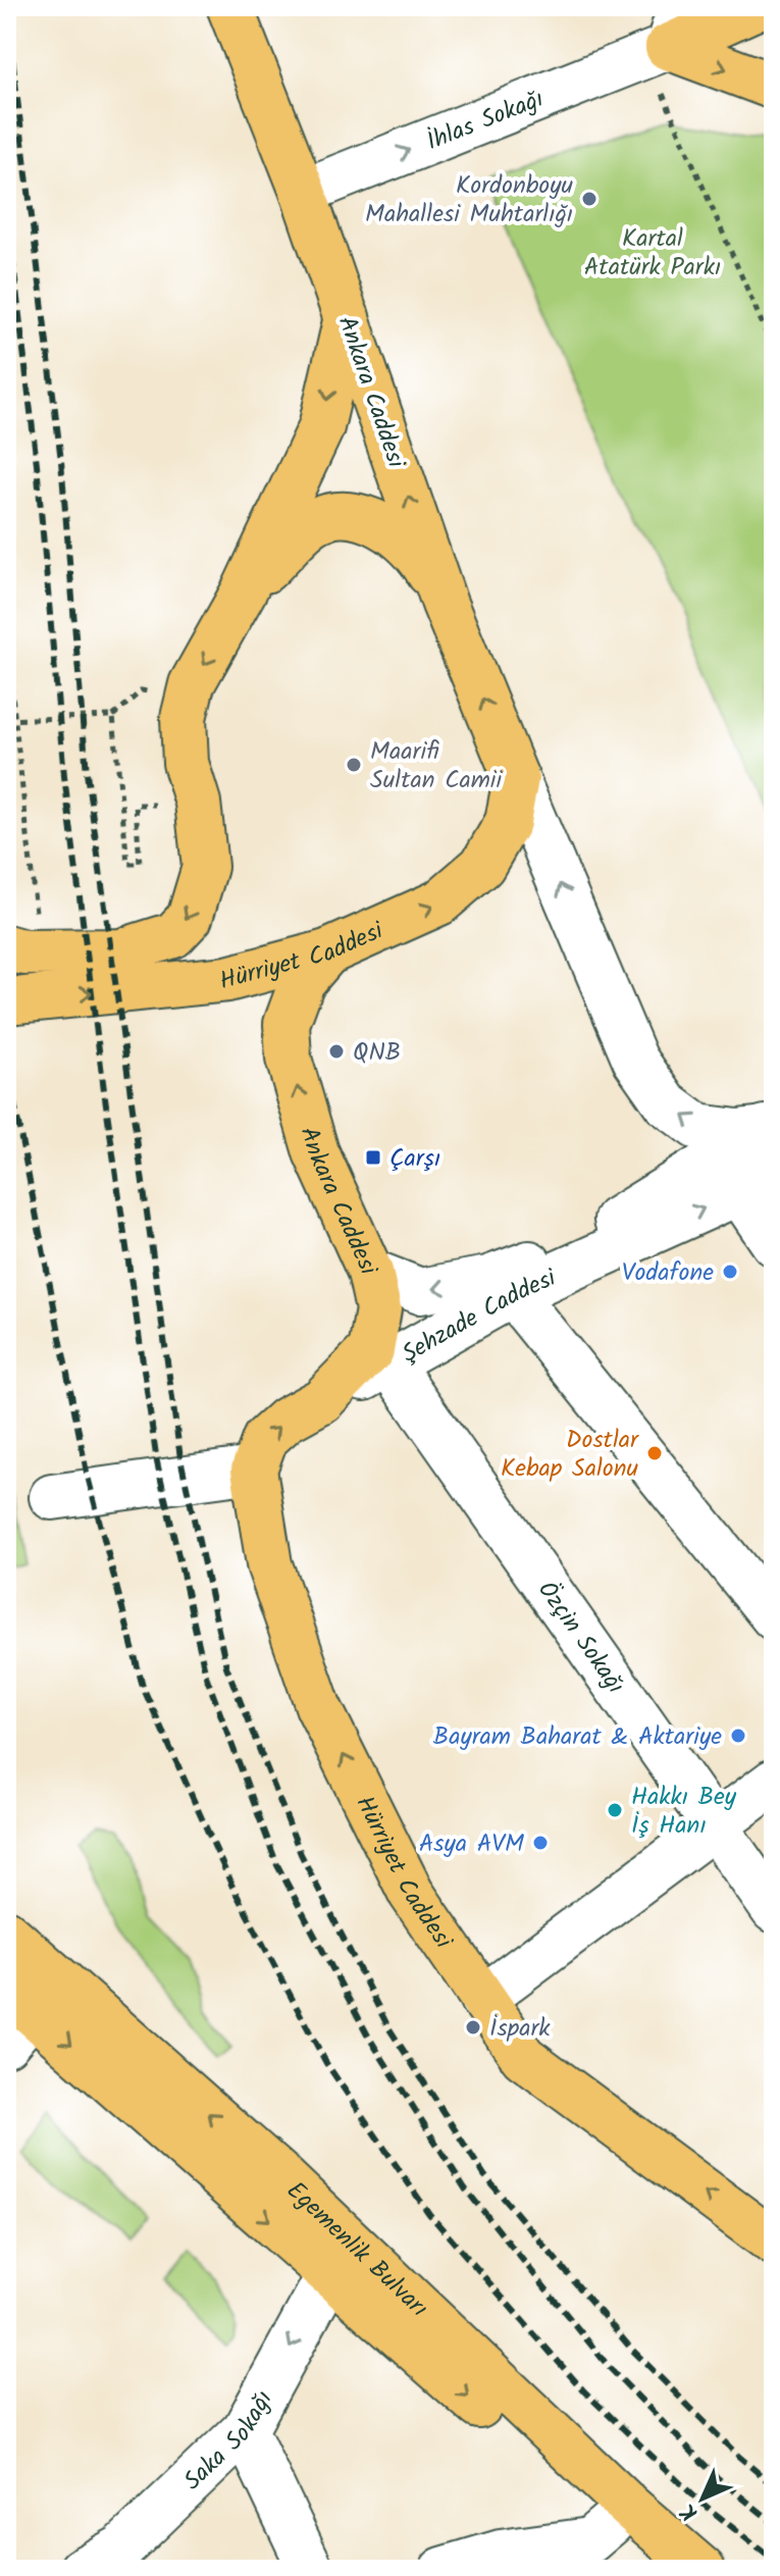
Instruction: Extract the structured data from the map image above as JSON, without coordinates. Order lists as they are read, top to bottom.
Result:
{
  "streets": {
    "main road": [
      "Ankara Caddesi",
      "Hürriyet Caddesi",
      "Şehzade Caddesi",
      "Egemenlik Bulvarı"
    ],
    "street": ["İhlas Sokağı", "Özçin Sokağı", "Saka Sokağı"]
  },
  "crossings": [
    ["İhlas Sokağı", "Ankara Caddesi"],
    ["Ankara Caddesi", "Hürriyet Caddesi"],
    ["Ankara Caddesi", "Şehzade Caddesi"],
    ["Şehzade Caddesi", "Özçin Sokağı"],
    ["Egemenlik Bulvarı", "Saka Sokağı"]
  ],
  "one_way": ["İhlas Sokağı", "Şehzade Caddesi", "Saka Sokağı"],
  "parks": ["Kartal Atatürk Parkı"],
  "places": {
    "other": [
      "Kordonboyu Mahallesi Muhtarlığı",
      "Maarifi Sultan Camii",
      "QNB",
      "Vodafone",
      "Dostlar Kebap Salonu",
      "Bayram Baharat & Aktariye",
      "Hakkı Bey İş Hanı",
      "Asya AVM",
      "İspark"
    ],
    "transit": ["Çarşı"]
  },
  "north": "bottom left"
}
